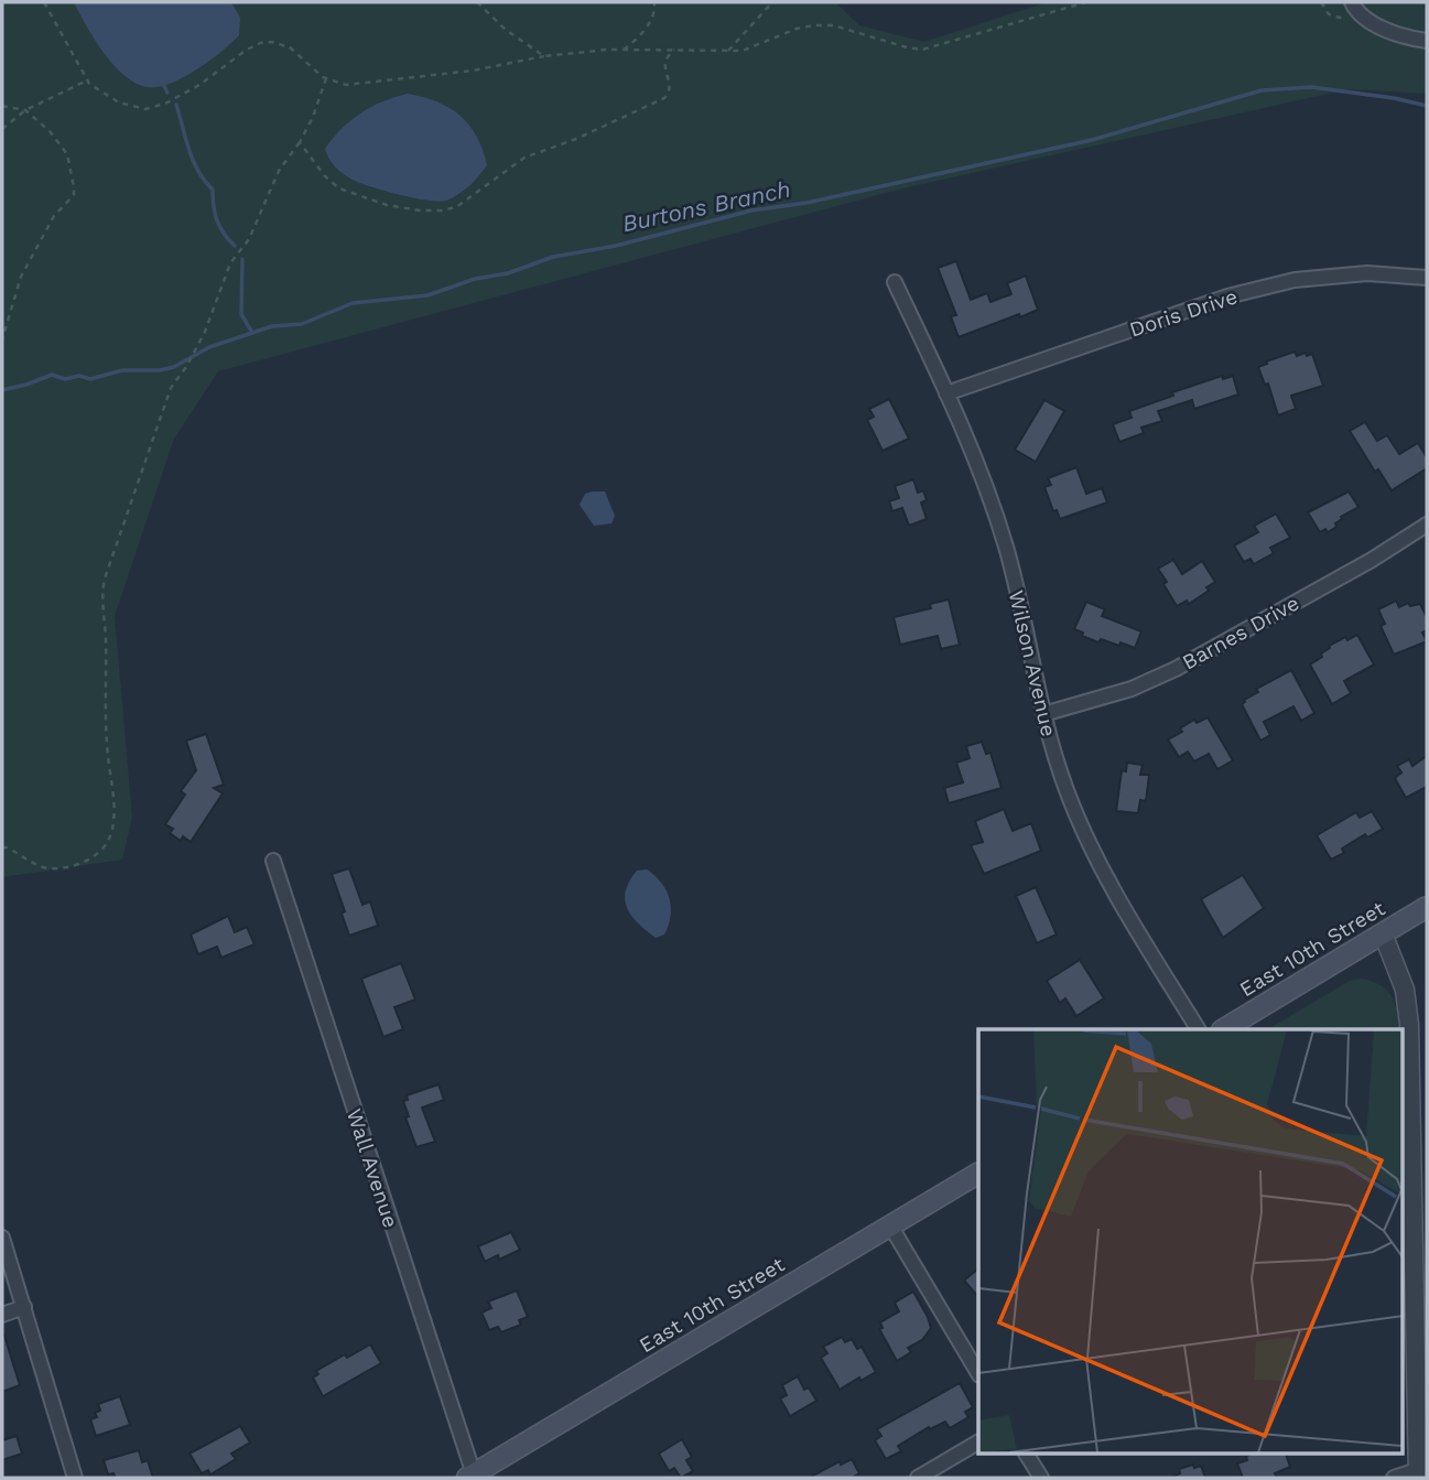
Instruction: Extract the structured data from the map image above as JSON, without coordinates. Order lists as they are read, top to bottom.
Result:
{
  "streets": {
    "main road": ["East 10th Street"],
    "street": [
      "Doris Drive",
      "Barnes Drive",
      "Wilson Avenue",
      "Wall Avenue"
    ]
  },
  "crossings": [
    ["Doris Drive", "Wilson Avenue"],
    ["Barnes Drive", "Wilson Avenue"],
    ["East 10th Street", "Wall Avenue"]
  ],
  "water": ["Burtons Branch"]
}
